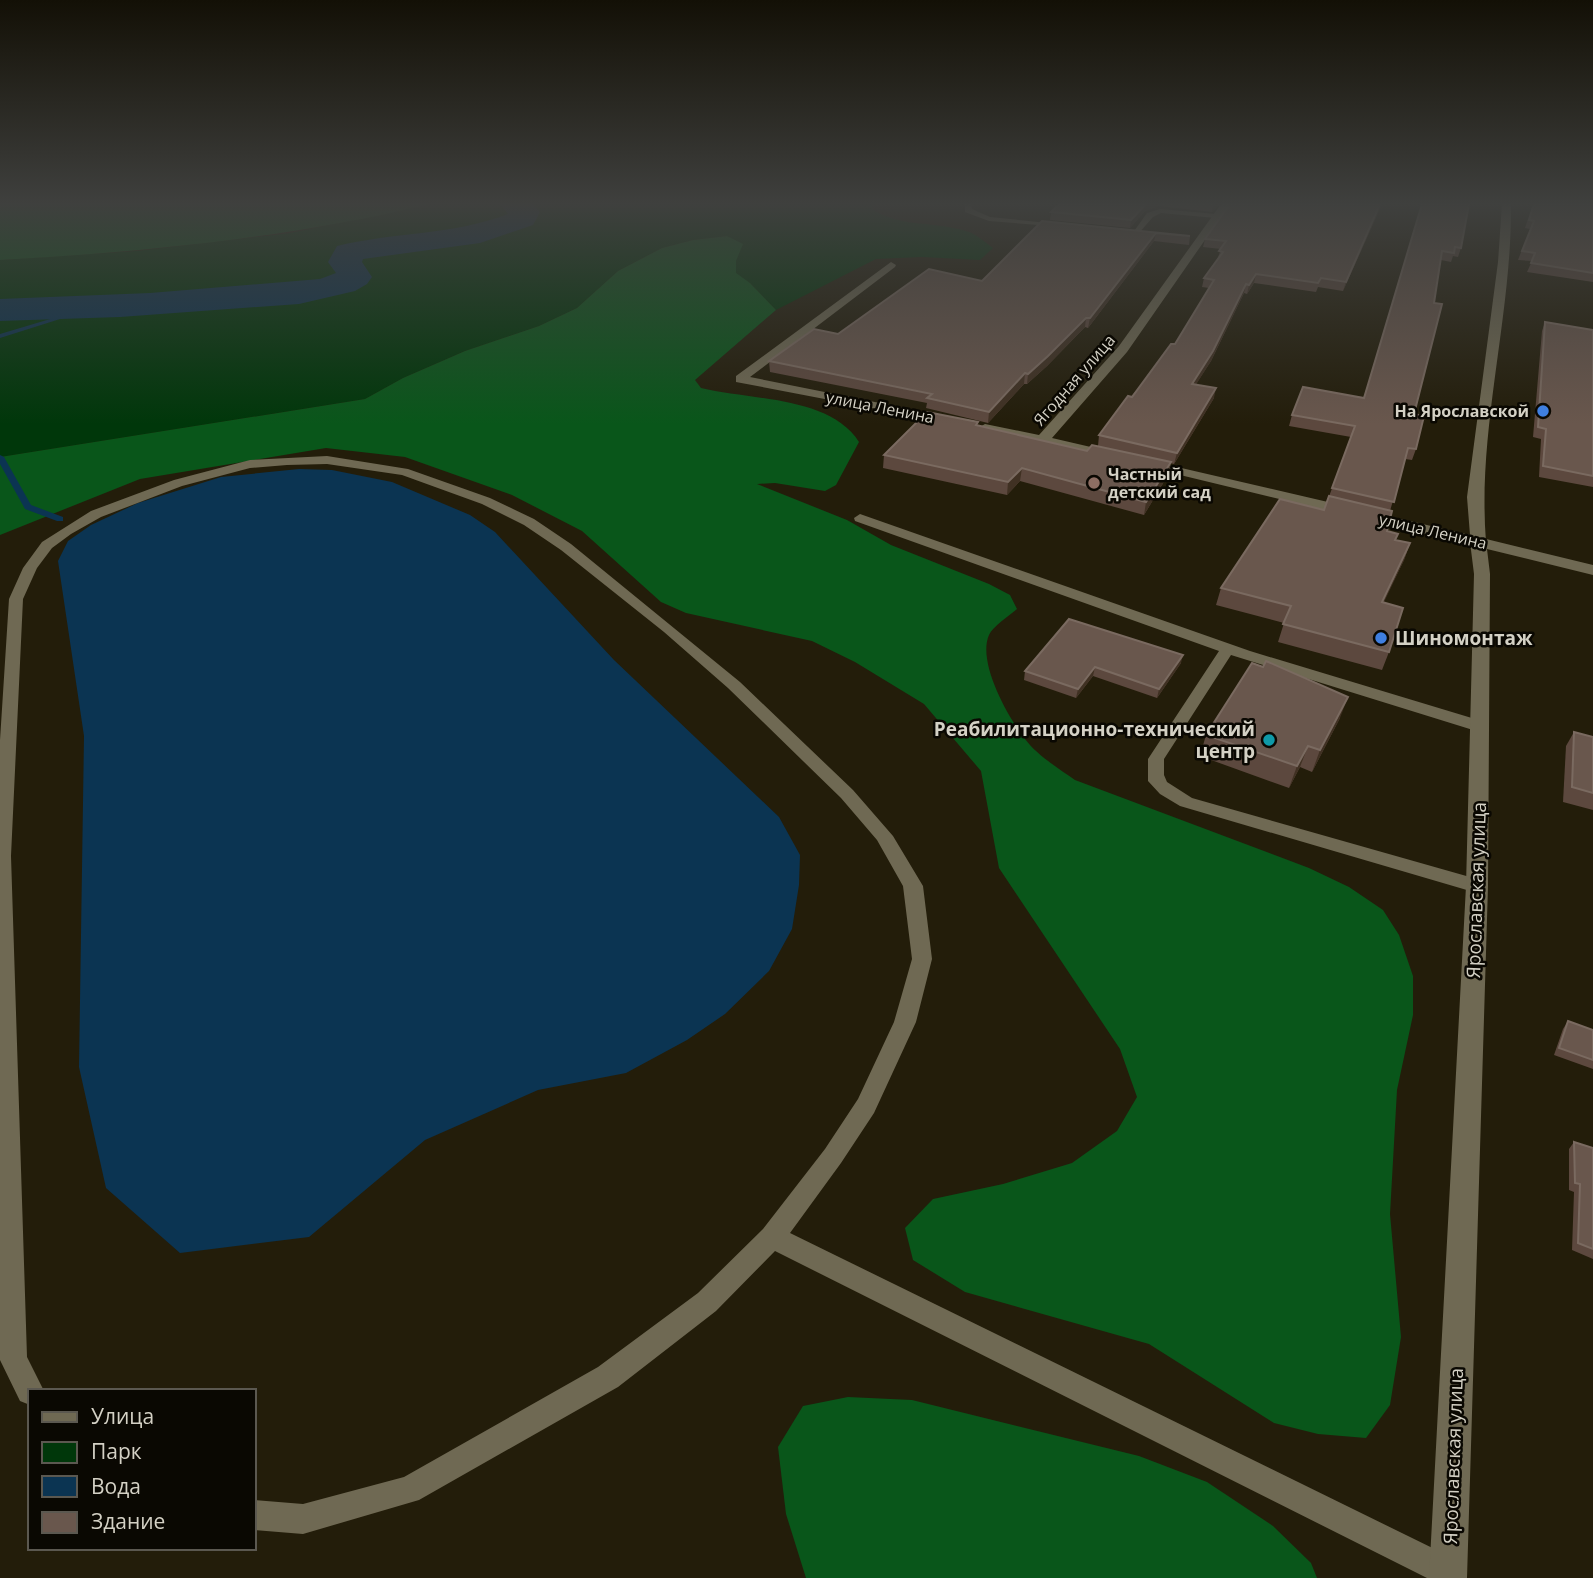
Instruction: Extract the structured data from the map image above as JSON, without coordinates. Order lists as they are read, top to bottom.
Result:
{
  "streets": {
    "street": ["Ягодная улица", "улица Ленина", "Ярославская улица"]
  },
  "crossings": [
    ["Ягодная улица", "улица Ленина"],
    ["улица Ленина", "Ярославская улица"]
  ],
  "places": [
    "На Ярославской",
    "Частный детский сад",
    "Шиномонтаж",
    "Реабилитационно-технический центр"
  ],
  "legend": [
    "Улица",
    "Парк",
    "Вода",
    "Здание"
  ]
}
